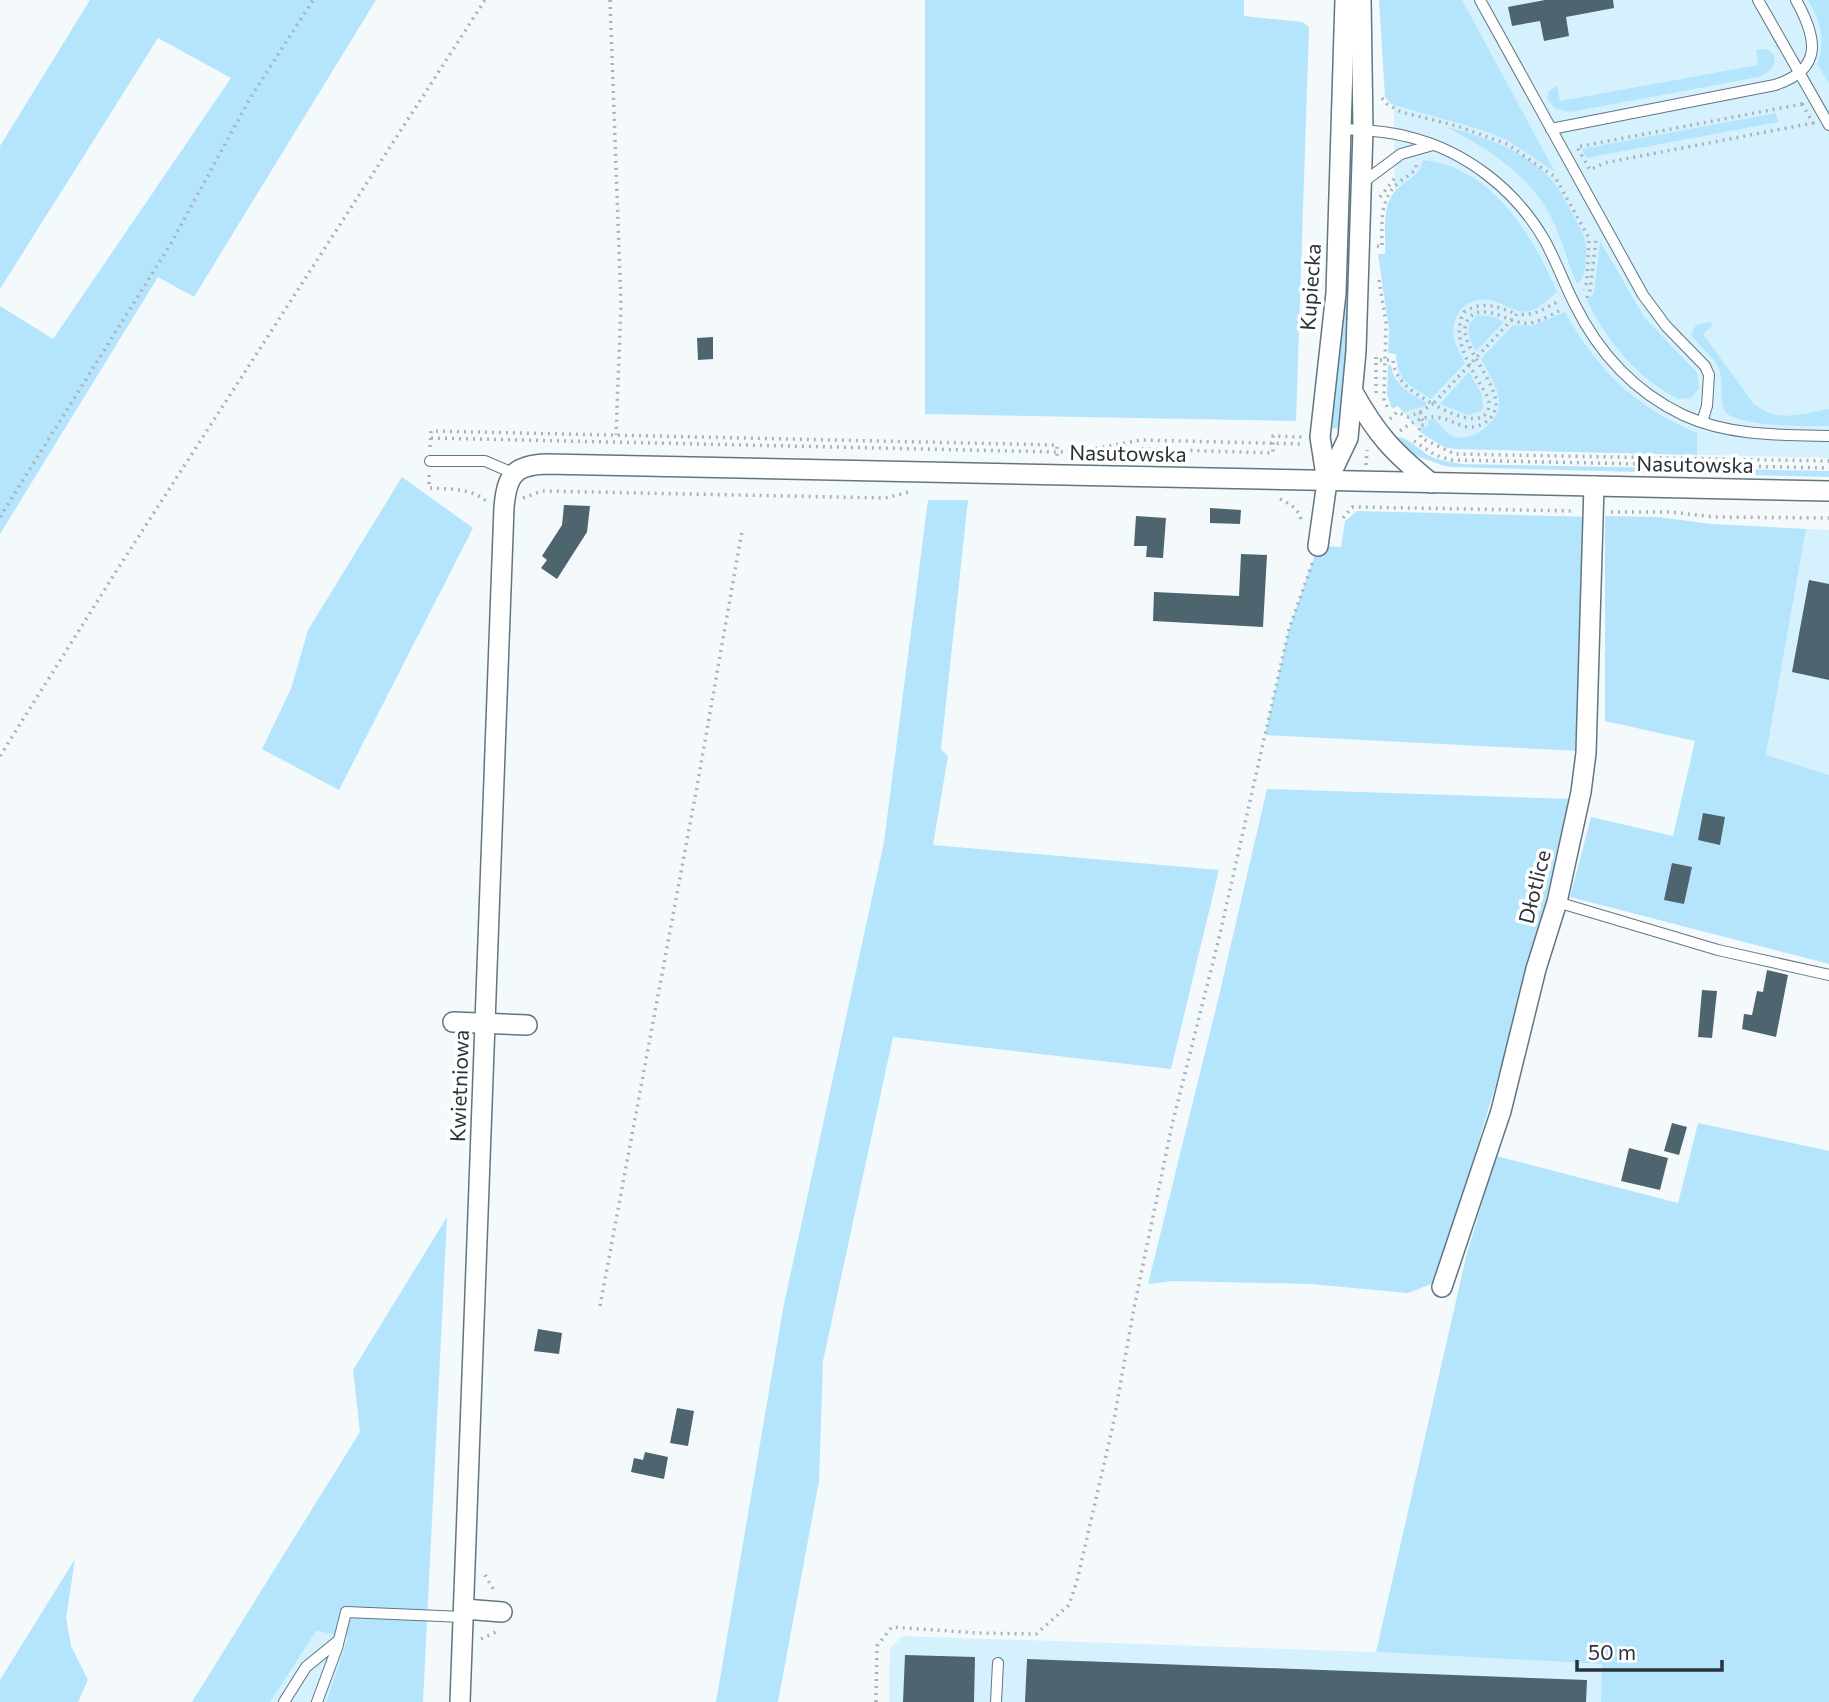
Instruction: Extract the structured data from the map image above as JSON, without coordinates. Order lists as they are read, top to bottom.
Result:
{
  "streets": {
    "street": [
      "Kupiecka",
      "Nasutowska",
      "Dłotlice",
      "Kwietniowa"
    ]
  },
  "crossings": [
    ["Kupiecka", "Nasutowska"],
    ["Nasutowska", "Dłotlice"],
    ["Nasutowska", "Kwietniowa"]
  ],
  "scale_bar": "50 m"
}
